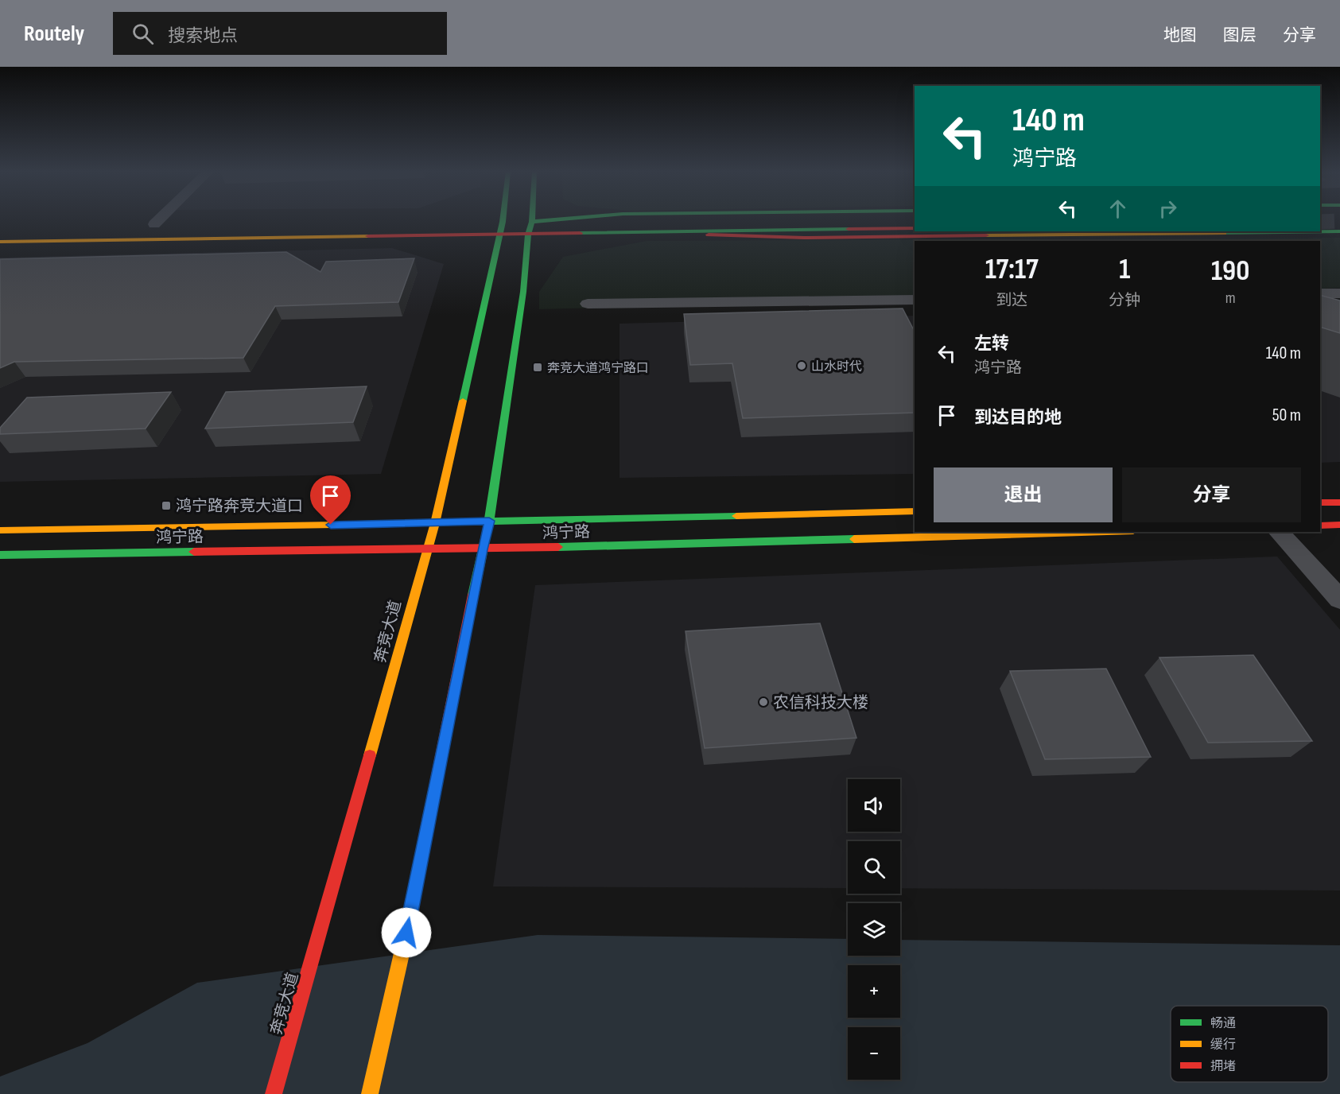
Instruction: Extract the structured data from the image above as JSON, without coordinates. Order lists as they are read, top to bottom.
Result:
{
  "streets": {
    "main road": ["鸿宁路", "奔竞大道"]
  },
  "crossings": [
    ["鸿宁路", "奔竞大道"]
  ],
  "places": {
    "other": ["山水时代", "农信科技大楼"],
    "transit": ["奔竞大道鸿宁路口", "鸿宁路奔竞大道口"]
  },
  "legend": ["畅通", "缓行", "拥堵"],
  "page": {
    "header": "Routely",
    "search": "搜索地点",
    "nav": ["地图", "图层", "分享"],
    "turn": ["140 m", "鸿宁路"],
    "eta": [
      "17:17",
      "到达",
      "1",
      "分钟",
      "190",
      "m"
    ],
    "list": [
      {
        "name": "左转",
        "note": "鸿宁路",
        "value": "140 m"
      },
      {
        "name": "到达目的地",
        "value": "50 m"
      }
    ],
    "buttons": ["退出", "分享"],
    "map_buttons": ["+", "−"]
  }
}
